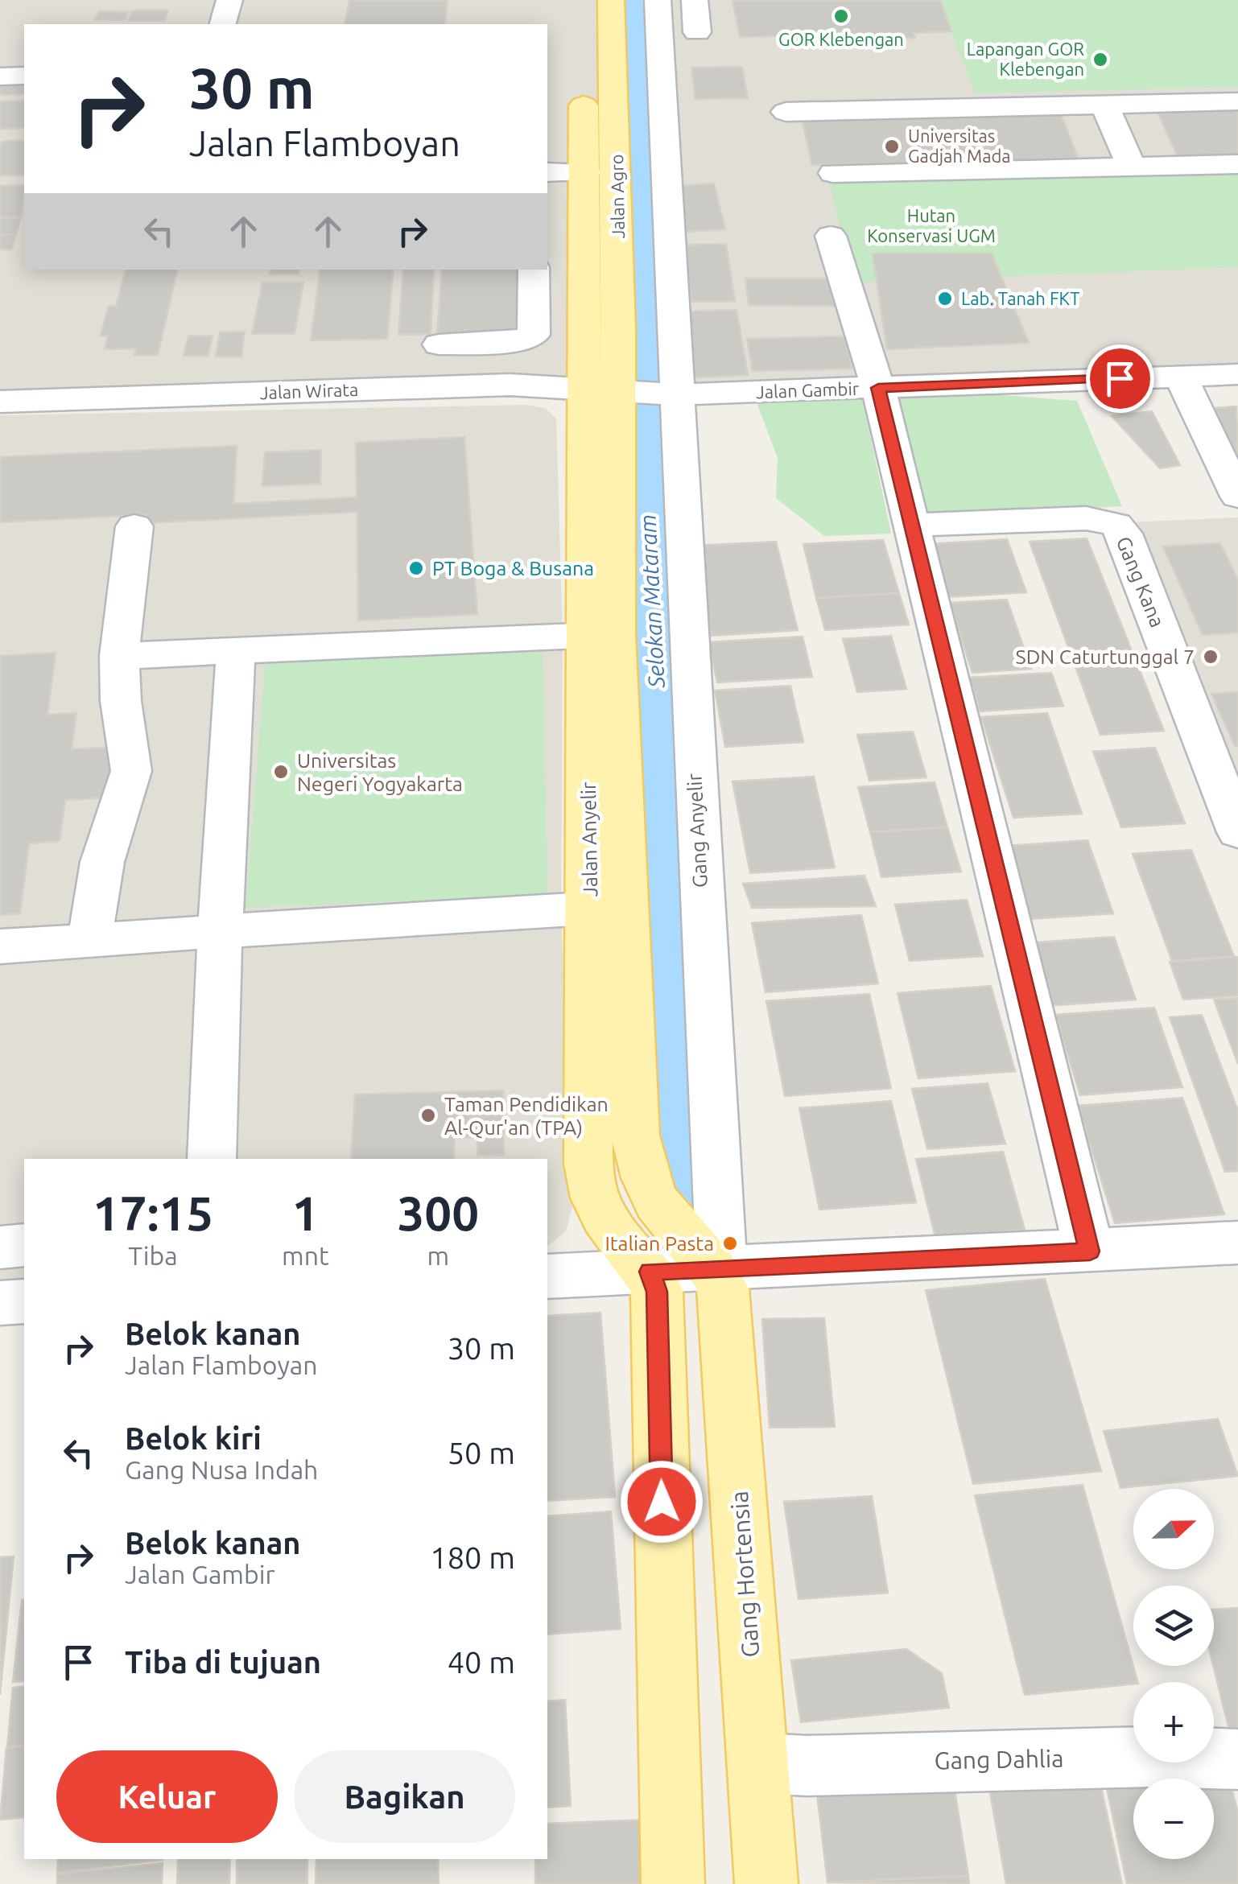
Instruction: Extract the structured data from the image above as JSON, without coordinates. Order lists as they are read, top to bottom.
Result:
{
  "streets": {
    "main road": ["Jalan Agro", "Jalan Anyelir", "Gang Hortensia"],
    "street": [
      "Jalan Gambir",
      "Jalan Wirata",
      "Gang Kana",
      "Gang Anyelir",
      "Gang Dahlia"
    ]
  },
  "crossings": [
    ["Jalan Agro", "Jalan Gambir"],
    ["Jalan Agro", "Jalan Wirata"],
    ["Jalan Agro", "Jalan Anyelir"],
    ["Jalan Gambir", "Jalan Wirata"],
    ["Jalan Gambir", "Gang Anyelir"],
    ["Jalan Gambir", "Jalan Anyelir"],
    ["Jalan Wirata", "Jalan Anyelir"],
    ["Gang Anyelir", "Jalan Anyelir"],
    ["Gang Anyelir", "Gang Hortensia"],
    ["Jalan Anyelir", "Gang Hortensia"],
    ["Gang Hortensia", "Gang Dahlia"]
  ],
  "water": ["Selokan Mataram"],
  "parks": ["Hutan Konservasi UGM"],
  "places": [
    "GOR Klebengan",
    "Lapangan GOR Klebengan",
    "Universitas Gadjah Mada",
    "Lab. Tanah FKT",
    "PT Boga & Busana",
    "SDN Caturtunggal 7",
    "Universitas Negeri Yogyakarta",
    "Taman Pendidikan Al-Qur'an (TPA)",
    "Italian Pasta"
  ],
  "north": "right",
  "page": {
    "turn": ["30 m", "Jalan Flamboyan"],
    "eta": [
      "17:15",
      "Tiba",
      "1",
      "mnt",
      "300",
      "m"
    ],
    "list": [
      {
        "name": "Belok kanan",
        "note": "Jalan Flamboyan",
        "value": "30 m"
      },
      {
        "name": "Belok kiri",
        "note": "Gang Nusa Indah",
        "value": "50 m"
      },
      {
        "name": "Belok kanan",
        "note": "Jalan Gambir",
        "value": "180 m"
      },
      {
        "name": "Tiba di tujuan",
        "value": "40 m"
      }
    ],
    "map_buttons": ["+", "−"],
    "buttons": ["Keluar", "Bagikan"]
  }
}
